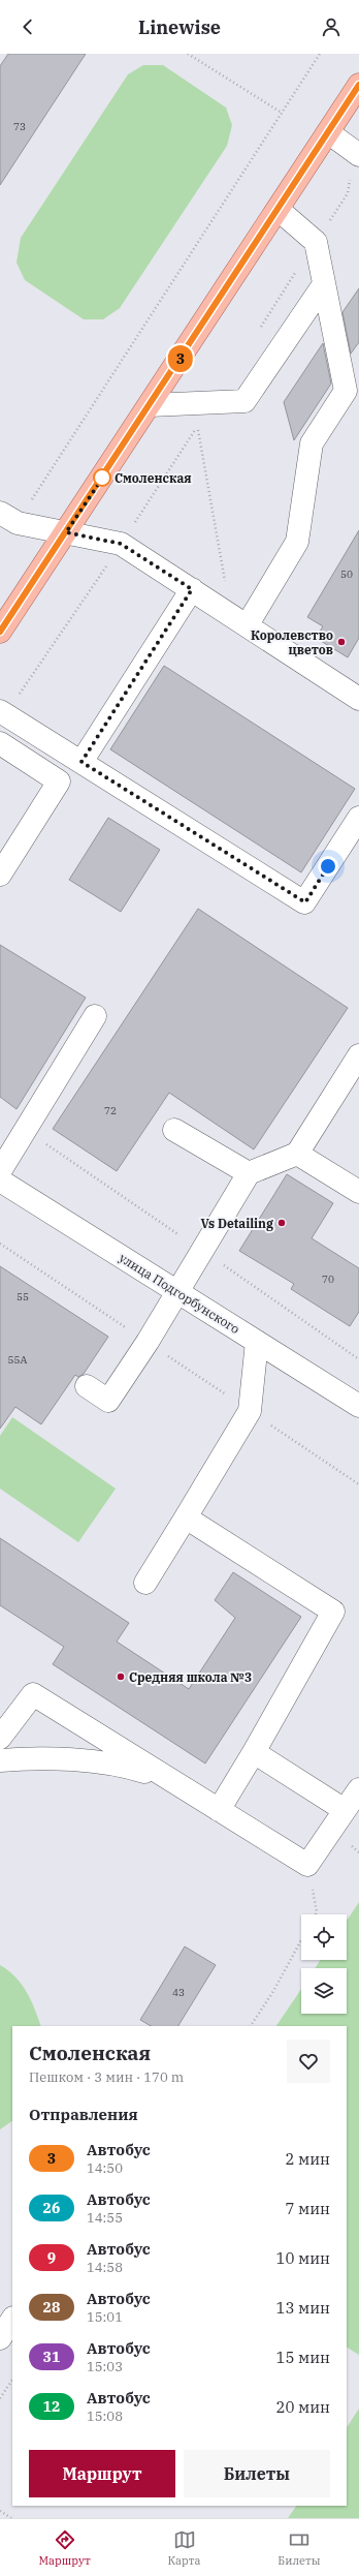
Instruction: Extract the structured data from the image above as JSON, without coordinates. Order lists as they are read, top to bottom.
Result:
{
  "streets": {
    "street": ["улица Подгорбунского"]
  },
  "places": [
    "Смоленская",
    "Королевство цветов",
    "Vs Detailing",
    "Средняя школа №3"
  ],
  "lines": ["bus line 3"],
  "house_numbers": [
    "73",
    "50",
    "72",
    "70",
    "55",
    "55А",
    "43"
  ],
  "page": {
    "header": "Linewise",
    "on_map": "3",
    "heading": [
      ["Смоленская", "Пешком · 3 мин · 170 m"],
      "Отправления"
    ],
    "list": [
      {
        "mark": "3",
        "name": "Автобус",
        "note": "14:50",
        "value": "2 мин"
      },
      {
        "mark": "26",
        "name": "Автобус",
        "note": "14:55",
        "value": "7 мин"
      },
      {
        "mark": "9",
        "name": "Автобус",
        "note": "14:58",
        "value": "10 мин"
      },
      {
        "mark": "28",
        "name": "Автобус",
        "note": "15:01",
        "value": "13 мин"
      },
      {
        "mark": "31",
        "name": "Автобус",
        "note": "15:03",
        "value": "15 мин"
      },
      {
        "mark": "12",
        "name": "Автобус",
        "note": "15:08",
        "value": "20 мин"
      }
    ],
    "buttons": ["Маршрут", "Билеты"],
    "tabs": ["Маршрут", "Карта", "Билеты"]
  }
}
